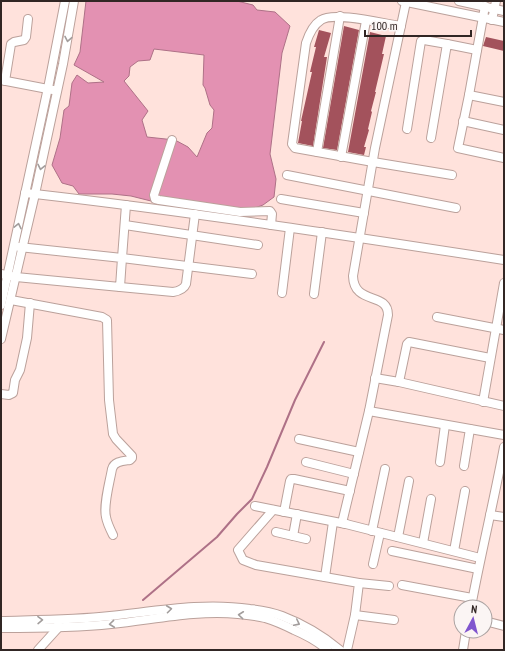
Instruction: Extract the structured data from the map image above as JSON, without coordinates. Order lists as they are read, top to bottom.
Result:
{
  "scale_bar": "100 m",
  "north": "top"
}
